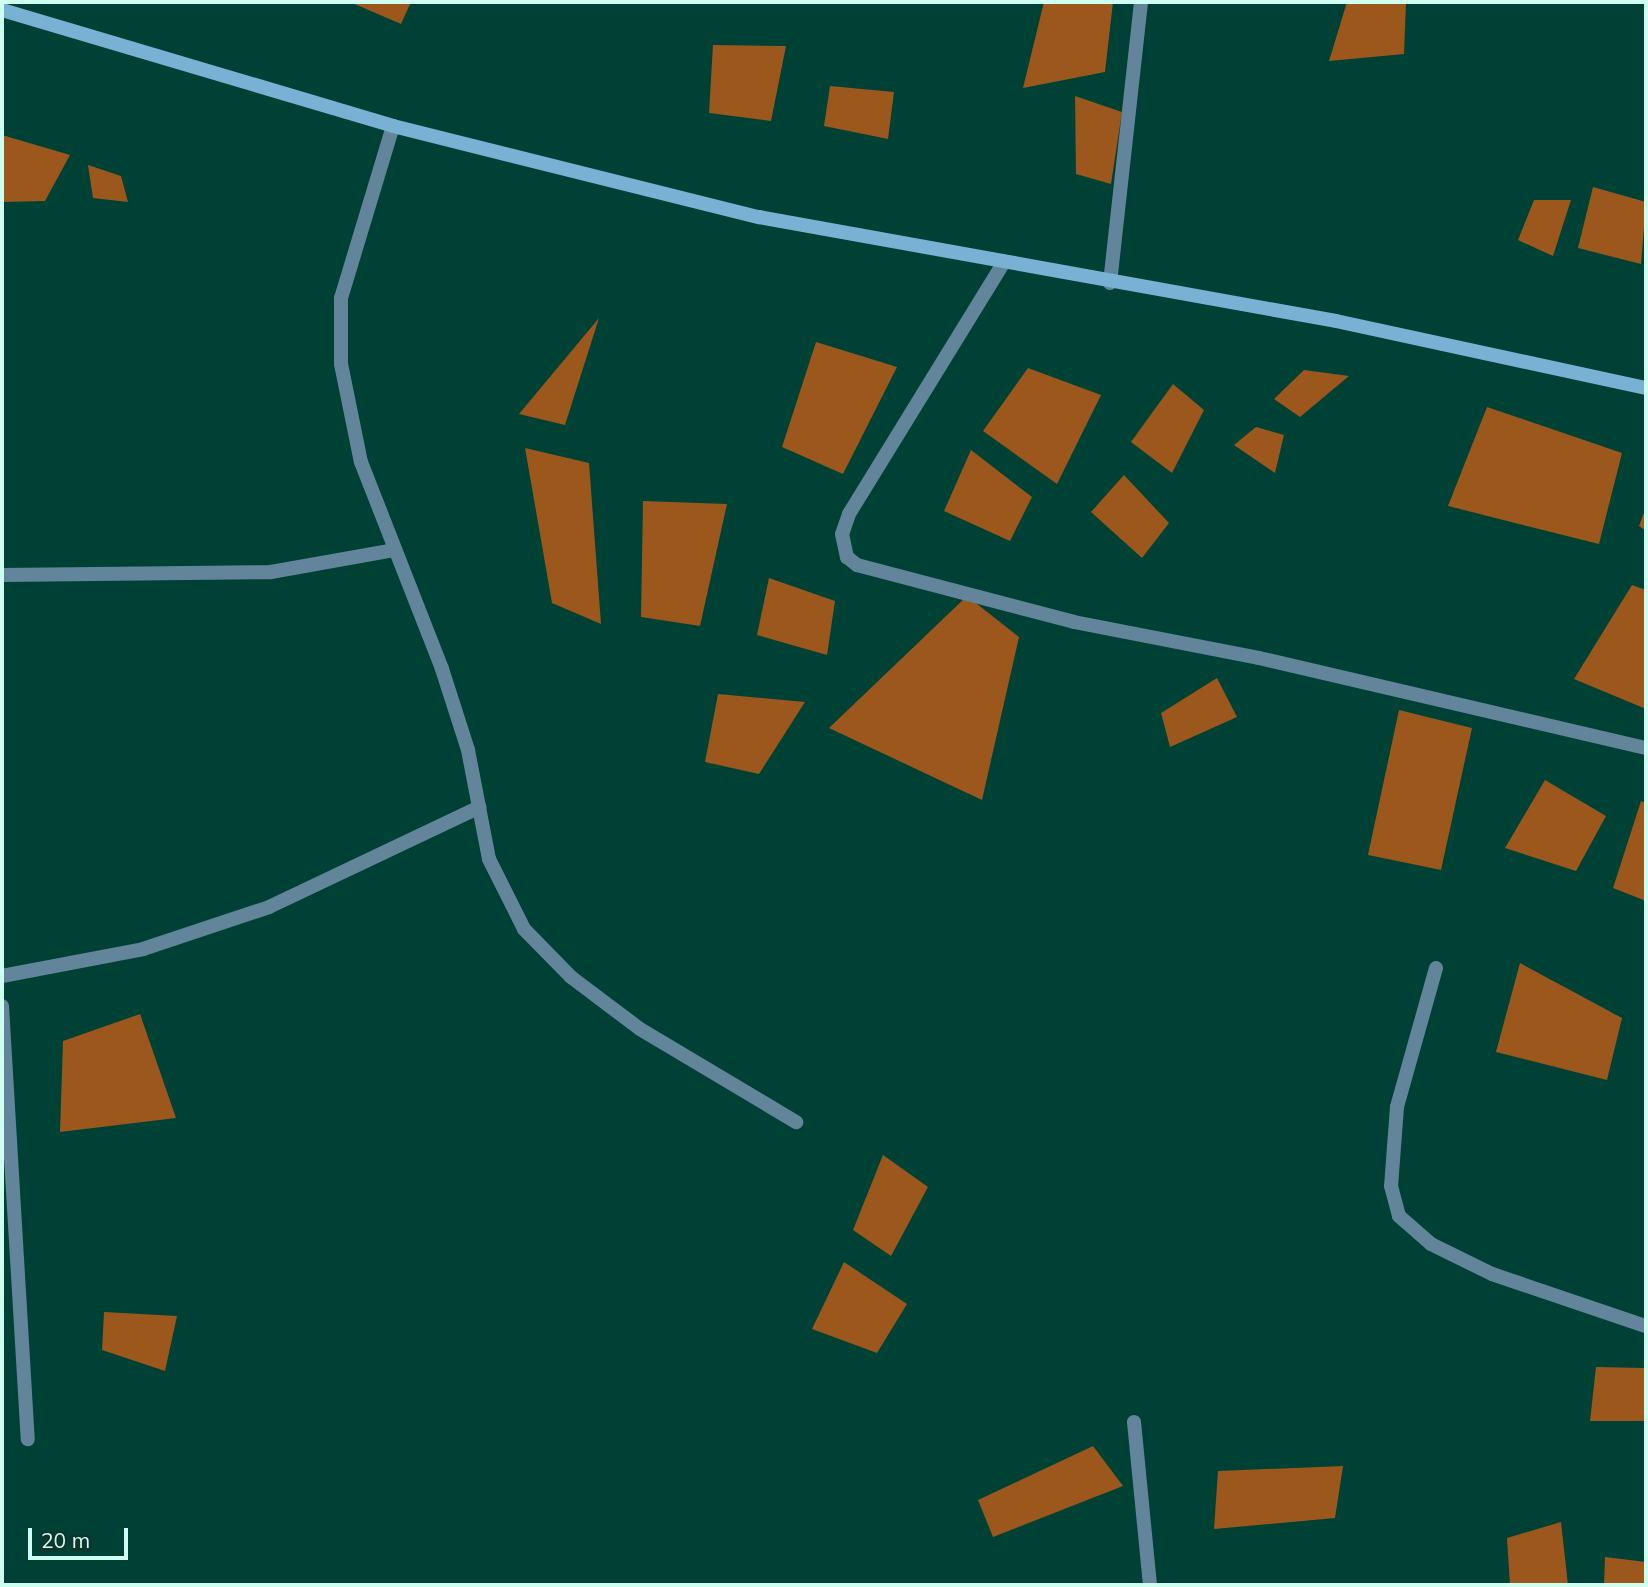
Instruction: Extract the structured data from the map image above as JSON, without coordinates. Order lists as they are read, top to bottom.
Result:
{
  "scale_bar": "20 m"
}
